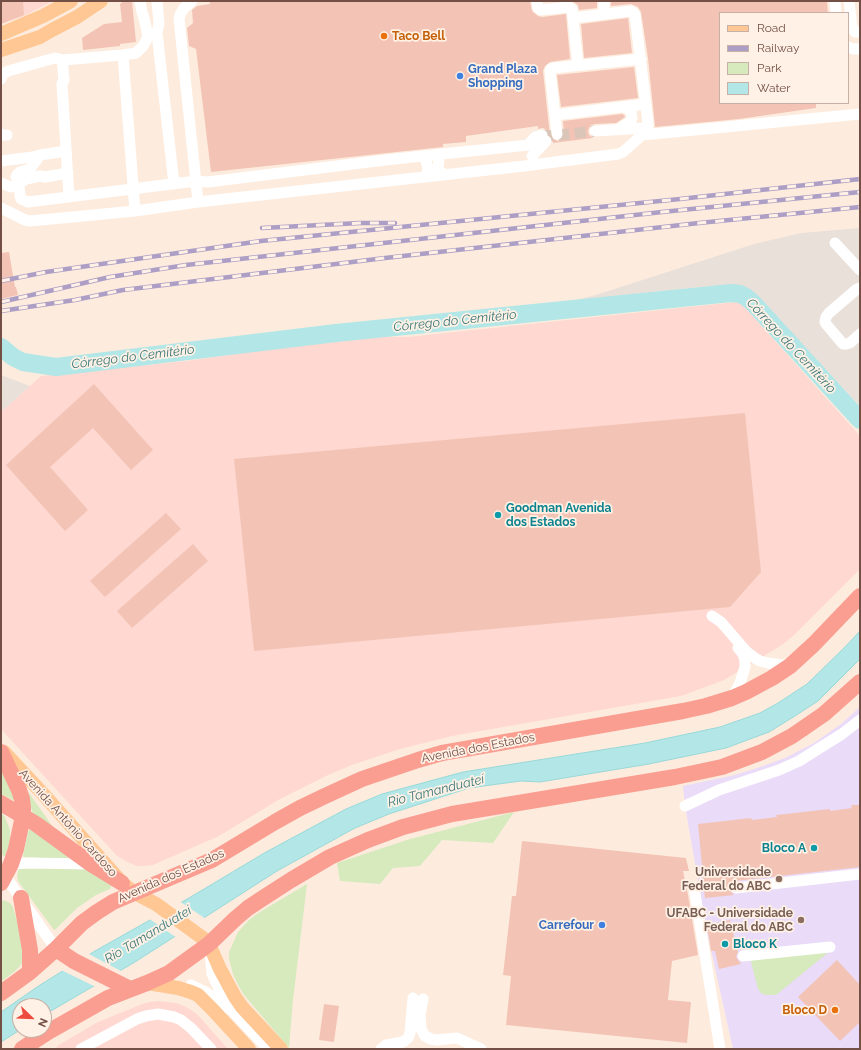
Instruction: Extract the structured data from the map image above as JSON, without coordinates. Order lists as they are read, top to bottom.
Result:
{
  "streets": {
    "highway": ["Avenida dos Estados"],
    "main road": ["Avenida Antônio Cardoso"]
  },
  "crossings": [
    ["Avenida dos Estados", "Avenida Antônio Cardoso"]
  ],
  "water": ["Córrego do Cemitério", "Rio Tamanduateí"],
  "places": [
    "Taco Bell",
    "Grand Plaza Shopping",
    "Goodman Avenida dos Estados",
    "Bloco A",
    "Universidade Federal do ABC",
    "UFABC - Universidade Federal do ABC",
    "Carrefour",
    "Bloco K",
    "Bloco D"
  ],
  "legend": [
    "Road",
    "Railway",
    "Park",
    "Water"
  ],
  "north": "bottom right"
}
